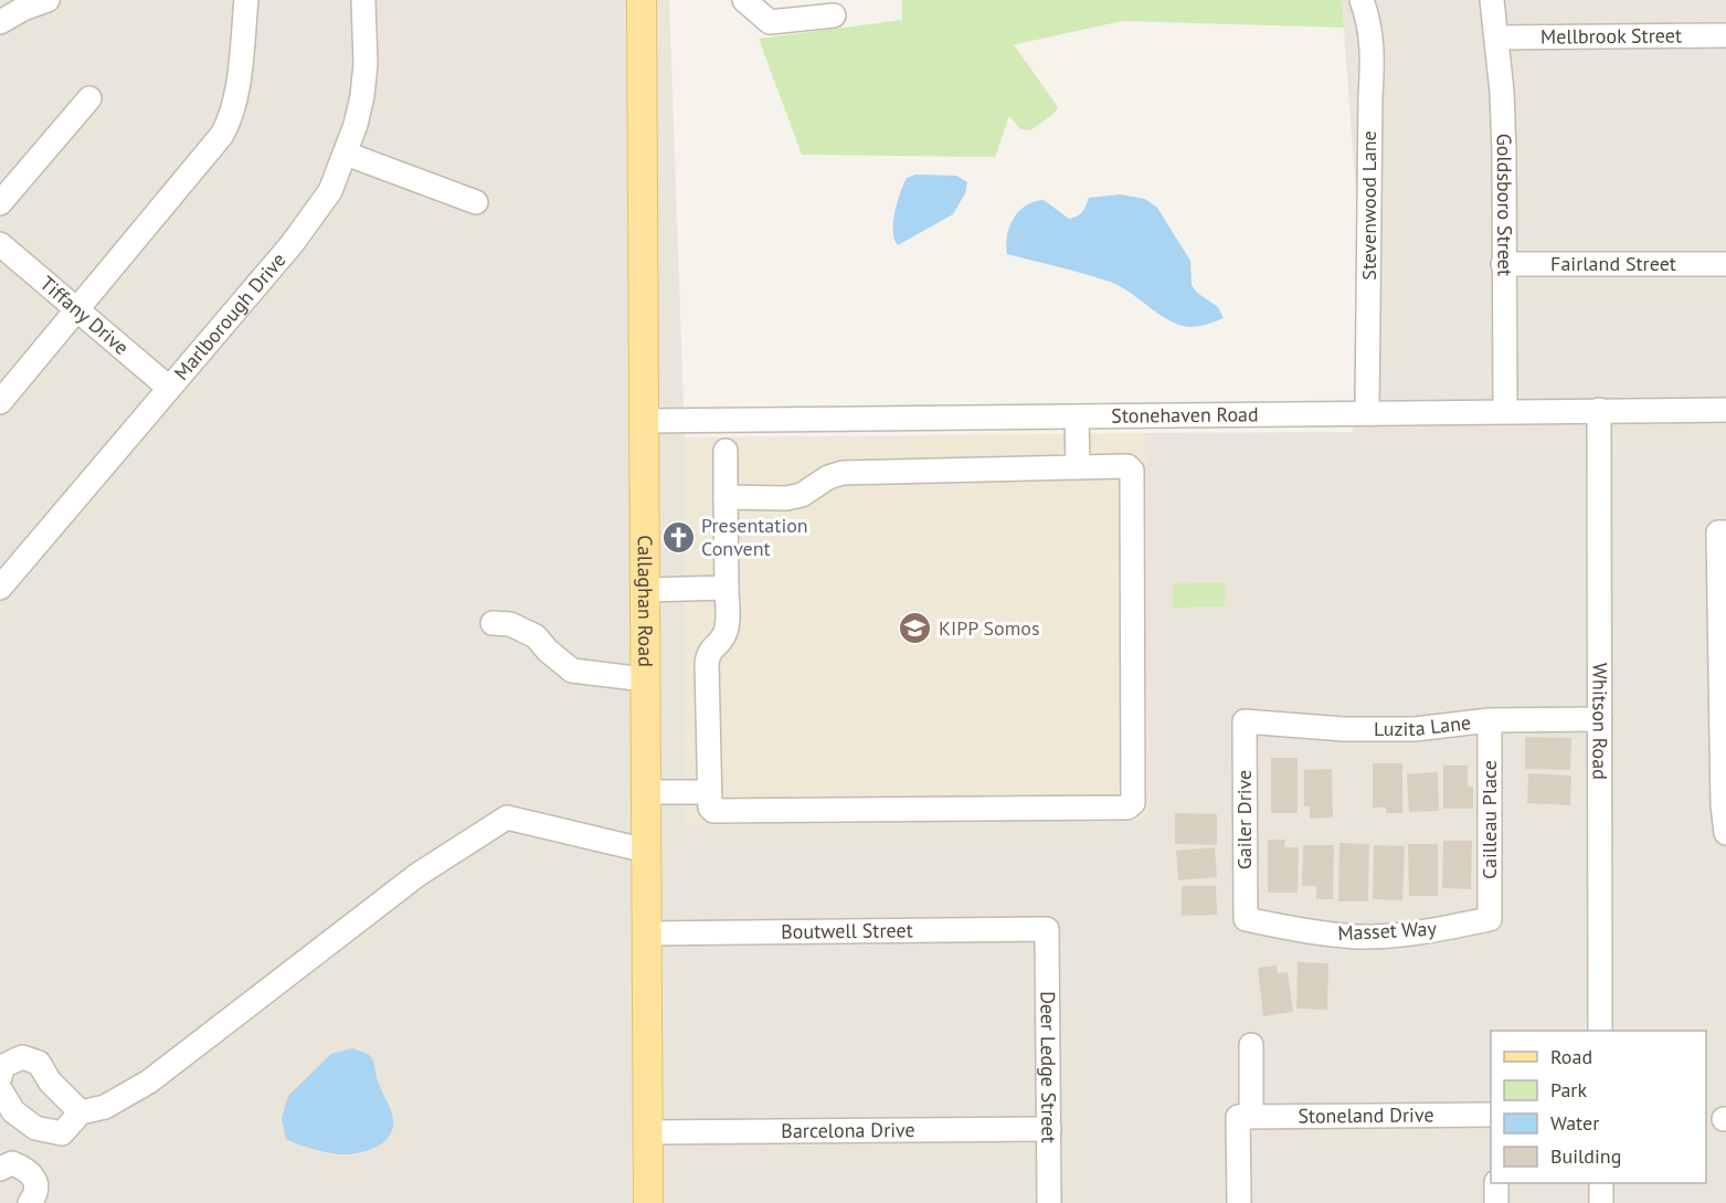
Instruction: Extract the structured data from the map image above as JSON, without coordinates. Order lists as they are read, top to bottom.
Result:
{
  "streets": {
    "main road": ["Callaghan Road"],
    "street": [
      "Mellbrook Street",
      "Stevenwood Lane",
      "Goldsboro Street",
      "Fairland Street",
      "Tiffany Drive",
      "Marlborough Drive",
      "Stonehaven Road",
      "Whitson Road",
      "Luzita Lane",
      "Gailer Drive",
      "Cailleau Place",
      "Boutwell Street",
      "Masset Way",
      "Deer Ledge Street",
      "Stoneland Drive",
      "Barcelona Drive"
    ]
  },
  "crossings": [
    ["Mellbrook Street", "Goldsboro Street"],
    ["Stevenwood Lane", "Stonehaven Road"],
    ["Goldsboro Street", "Fairland Street"],
    ["Goldsboro Street", "Stonehaven Road"],
    ["Tiffany Drive", "Marlborough Drive"],
    ["Stonehaven Road", "Callaghan Road"],
    ["Stonehaven Road", "Whitson Road"],
    ["Callaghan Road", "Boutwell Street"],
    ["Callaghan Road", "Barcelona Drive"],
    ["Whitson Road", "Luzita Lane"],
    ["Luzita Lane", "Gailer Drive"],
    ["Luzita Lane", "Cailleau Place"],
    ["Gailer Drive", "Masset Way"],
    ["Cailleau Place", "Masset Way"],
    ["Boutwell Street", "Deer Ledge Street"],
    ["Deer Ledge Street", "Barcelona Drive"]
  ],
  "places": {
    "church": ["Presentation Convent"],
    "school or university": ["KIPP Somos"]
  },
  "legend": [
    "Road",
    "Park",
    "Water",
    "Building"
  ]
}
